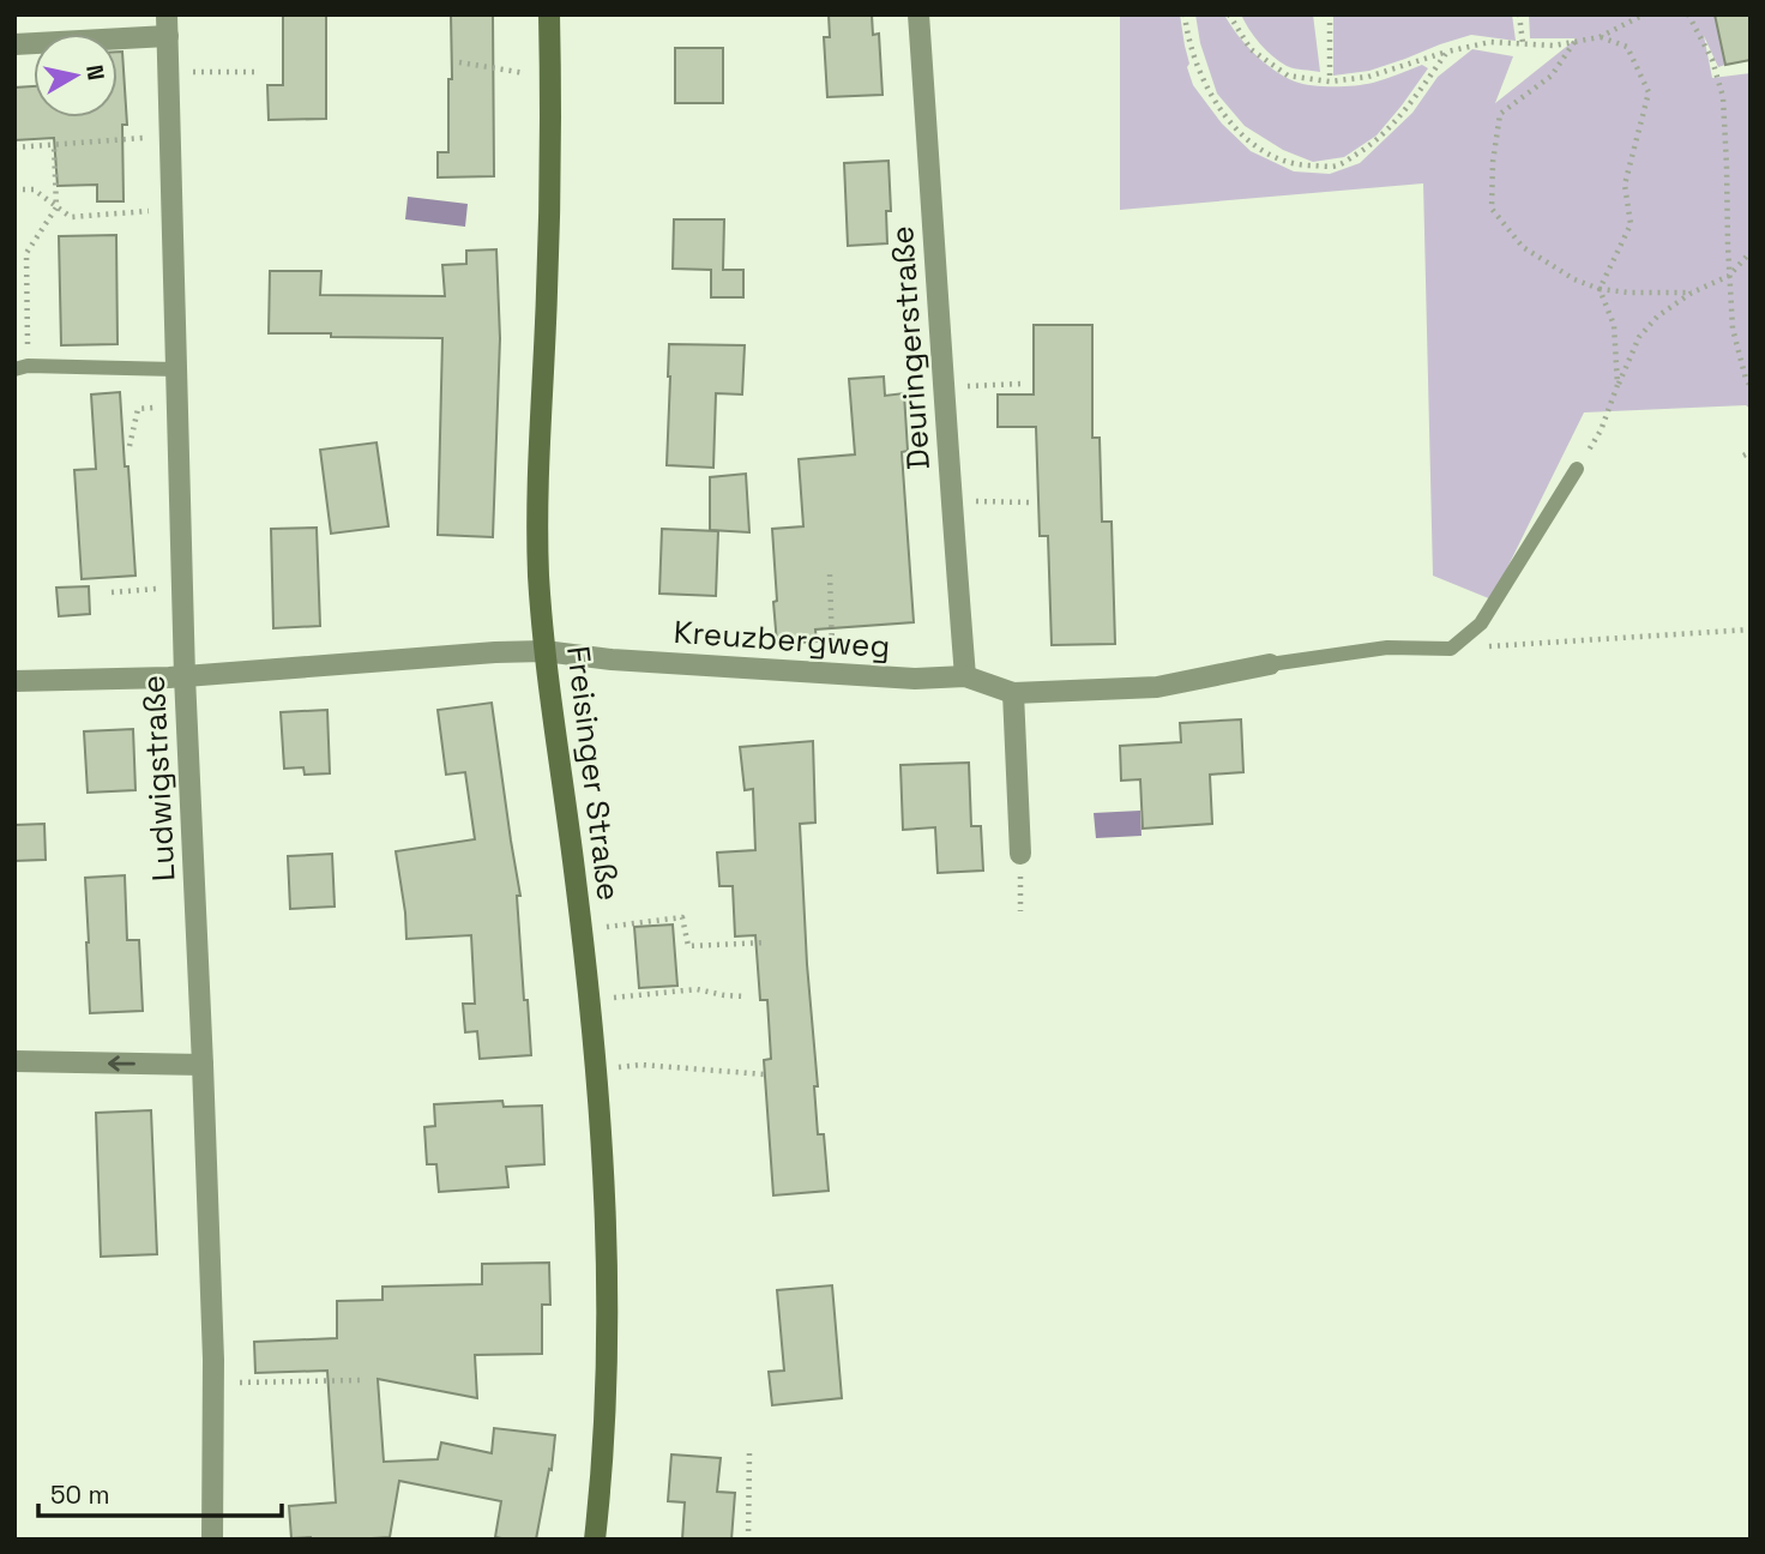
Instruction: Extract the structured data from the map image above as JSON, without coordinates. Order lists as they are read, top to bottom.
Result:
{
  "streets": {
    "main road": ["Freisinger Straße"],
    "street": ["Deuringerstraße", "Kreuzbergweg", "Ludwigstraße"]
  },
  "crossings": [
    ["Deuringerstraße", "Kreuzbergweg"],
    ["Kreuzbergweg", "Freisinger Straße"],
    ["Kreuzbergweg", "Ludwigstraße"]
  ],
  "scale_bar": "50 m",
  "north": "right"
}
